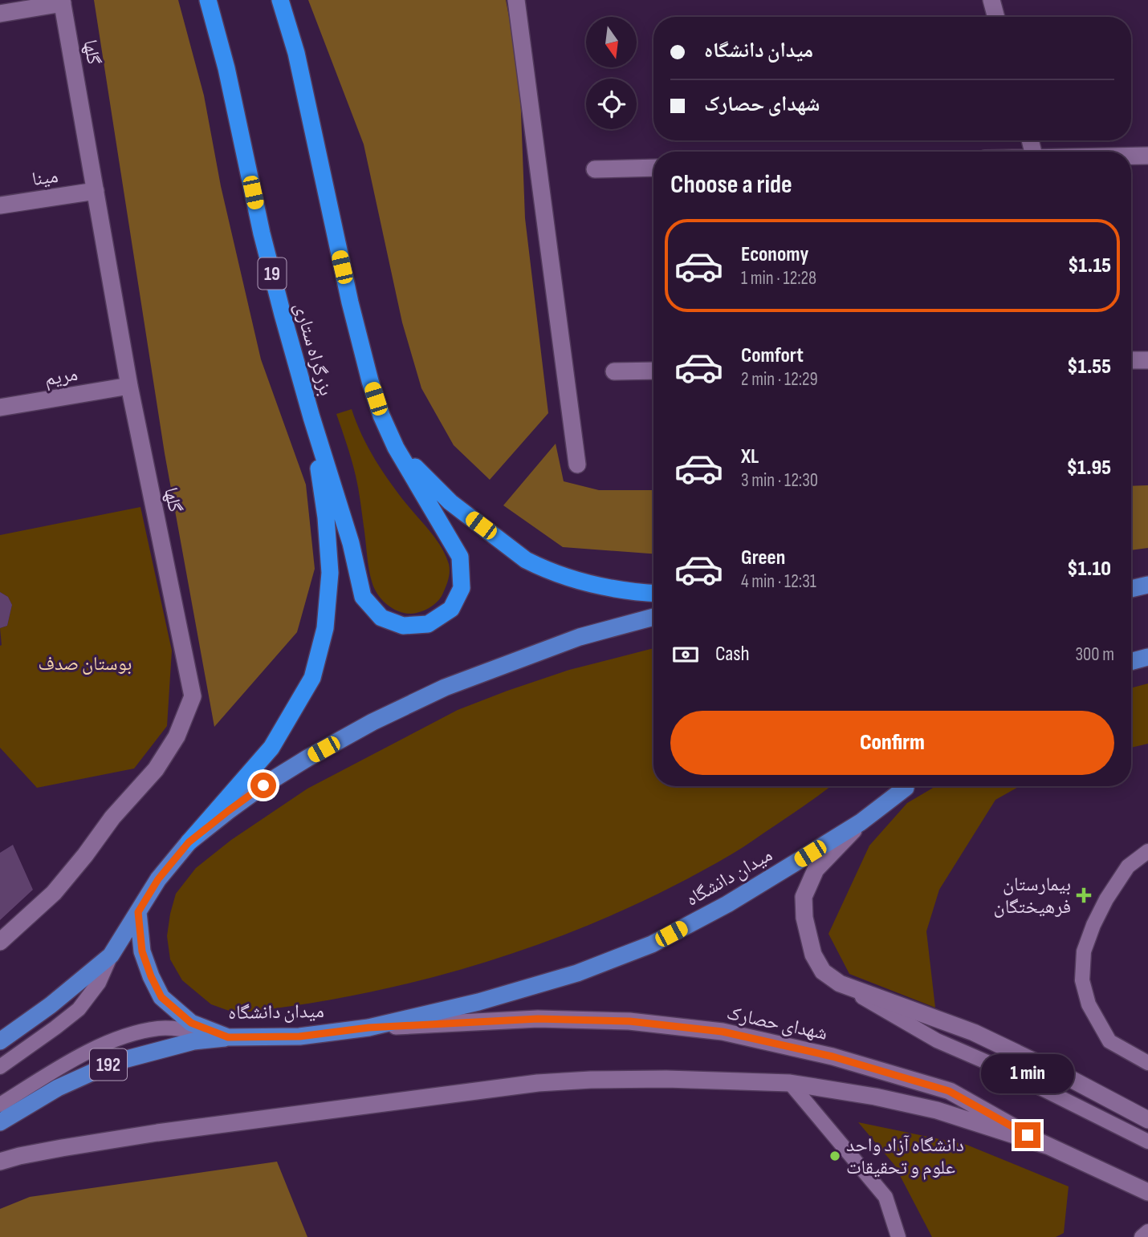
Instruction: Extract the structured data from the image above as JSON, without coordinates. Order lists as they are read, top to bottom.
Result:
{
  "streets": {
    "highway": ["19", "بزرگراه ستاری"],
    "main road": [
      "گلها",
      "مینا",
      "مریم",
      "میدان دانشگاه",
      "شهدای حصارک",
      "192"
    ]
  },
  "crossings": [
    ["گلها", "مینا"],
    ["گلها", "مریم"],
    ["میدان دانشگاه", "شهدای حصارک"],
    ["میدان دانشگاه", "192"]
  ],
  "parks": ["بوستان صدف"],
  "places": {
    "health": ["بیمارستان فرهیختگان"],
    "other": ["دانشگاه آزاد واحد علوم و تحقیقات"]
  },
  "north": "bottom",
  "page": {
    "banner": ["میدان دانشگاه", "شهدای حصارک"],
    "heading": "Choose a ride",
    "list": [
      {
        "name": "Economy",
        "note": "1 min · 12:28",
        "value": "$1.15"
      },
      {
        "name": "Comfort",
        "note": "2 min · 12:29",
        "value": "$1.55"
      },
      {
        "name": "XL",
        "note": "3 min · 12:30",
        "value": "$1.95"
      },
      {
        "name": "Green",
        "note": "4 min · 12:31",
        "value": "$1.10"
      }
    ],
    "pay": ["Cash", "300 m"],
    "buttons": "Confirm",
    "bubble": "1 min"
  }
}
